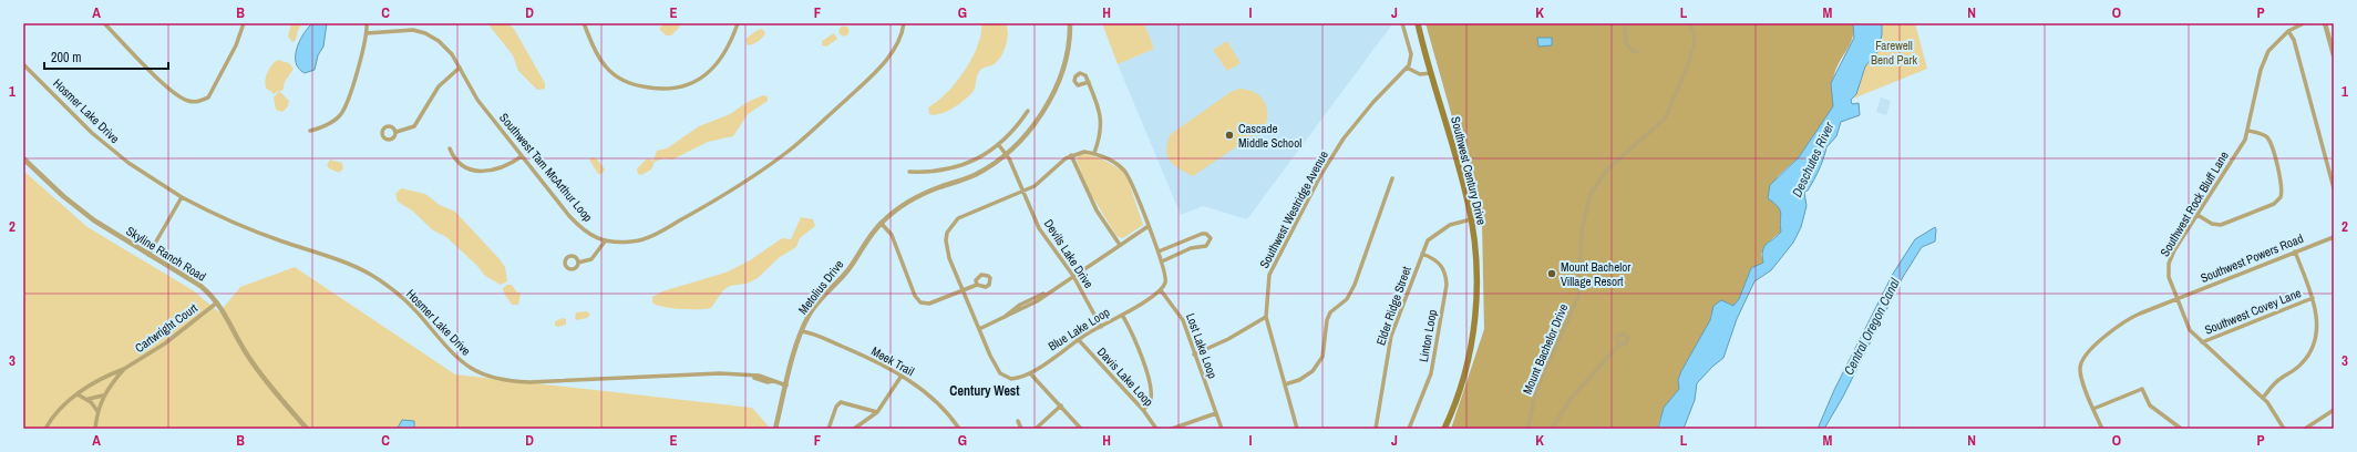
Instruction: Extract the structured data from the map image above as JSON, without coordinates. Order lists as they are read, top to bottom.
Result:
{
  "streets": {
    "main road": ["Southwest Century Drive"],
    "street": [
      "Hosmer Lake Drive",
      "Southwest Tam McArthur Loop",
      "Southwest Rock Bluff Lane",
      "Southwest Westridge Avenue",
      "Skyline Ranch Road",
      "Devils Lake Drive",
      "Southwest Powers Road",
      "Metolius Drive",
      "Elder Ridge Street",
      "Southwest Covey Lane",
      "Cartwright Court",
      "Blue Lake Loop",
      "Linton Loop",
      "Lost Lake Loop",
      "Mount Bachelor Drive",
      "Meek Trail",
      "Davis Lake Loop"
    ]
  },
  "crossings": [
    ["Hosmer Lake Drive", "Metolius Drive"],
    ["Southwest Century Drive", "Elder Ridge Street"],
    ["Southwest Rock Bluff Lane", "Southwest Powers Road"],
    ["Southwest Rock Bluff Lane", "Southwest Covey Lane"],
    ["Skyline Ranch Road", "Cartwright Court"],
    ["Devils Lake Drive", "Metolius Drive"],
    ["Devils Lake Drive", "Blue Lake Loop"],
    ["Metolius Drive", "Meek Trail"],
    ["Elder Ridge Street", "Linton Loop"],
    ["Blue Lake Loop", "Lost Lake Loop"],
    ["Blue Lake Loop", "Davis Lake Loop"]
  ],
  "districts": ["Century West"],
  "water": ["Deschutes River", "Central Oregon Canal"],
  "parks": ["Farewell Bend Park"],
  "places": ["Cascade Middle School", "Mount Bachelor Village Resort"],
  "scale_bar": "200 m",
  "grid": {
    "columns": [
      "A",
      "B",
      "C",
      "D",
      "E",
      "F",
      "G",
      "H",
      "I",
      "J",
      "K",
      "L",
      "M",
      "N",
      "O",
      "P"
    ],
    "rows": ["1", "2", "3"]
  }
}
